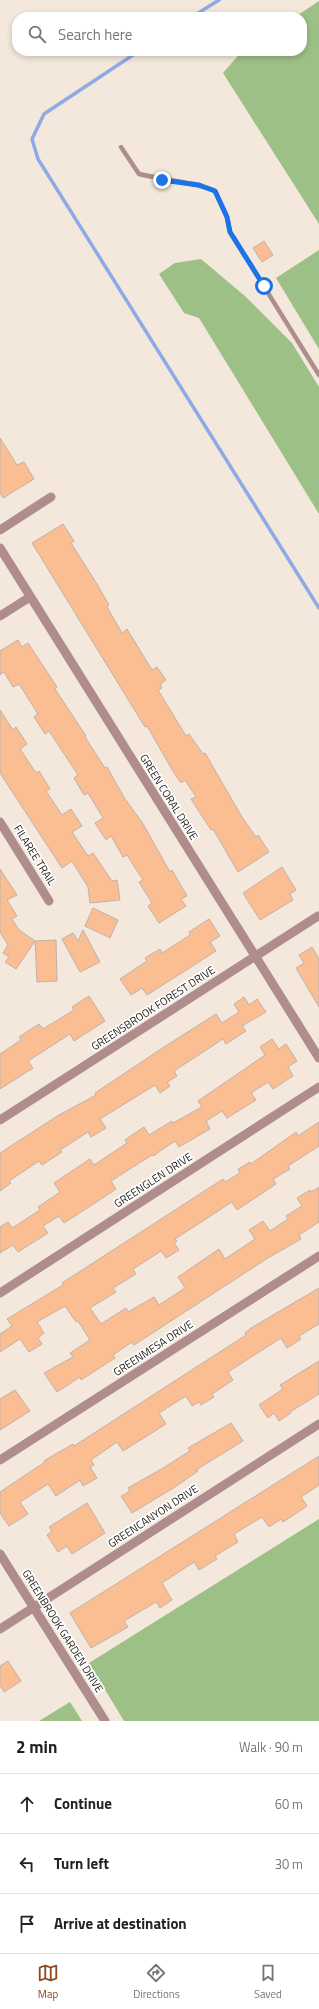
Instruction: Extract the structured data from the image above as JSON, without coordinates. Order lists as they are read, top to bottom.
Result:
{
  "streets": {
    "street": [
      "GREEN CORAL DRIVE",
      "FILAREE TRAIL",
      "GREENSBROOK FOREST DRIVE",
      "GREENGLEN DRIVE",
      "GREENMESA DRIVE",
      "GREENCANYON DRIVE",
      "GREENBROOK GARDEN DRIVE"
    ]
  },
  "crossings": [
    ["GREEN CORAL DRIVE", "GREENSBROOK FOREST DRIVE"],
    ["GREENCANYON DRIVE", "GREENBROOK GARDEN DRIVE"]
  ],
  "page": {
    "search": "Search here",
    "heading": ["2 min", "Walk · 90 m"],
    "list": [
      ["Continue", "60 m"],
      ["Turn left", "30 m"],
      "Arrive at destination"
    ],
    "nav": ["Map", "Directions", "Saved"]
  }
}
